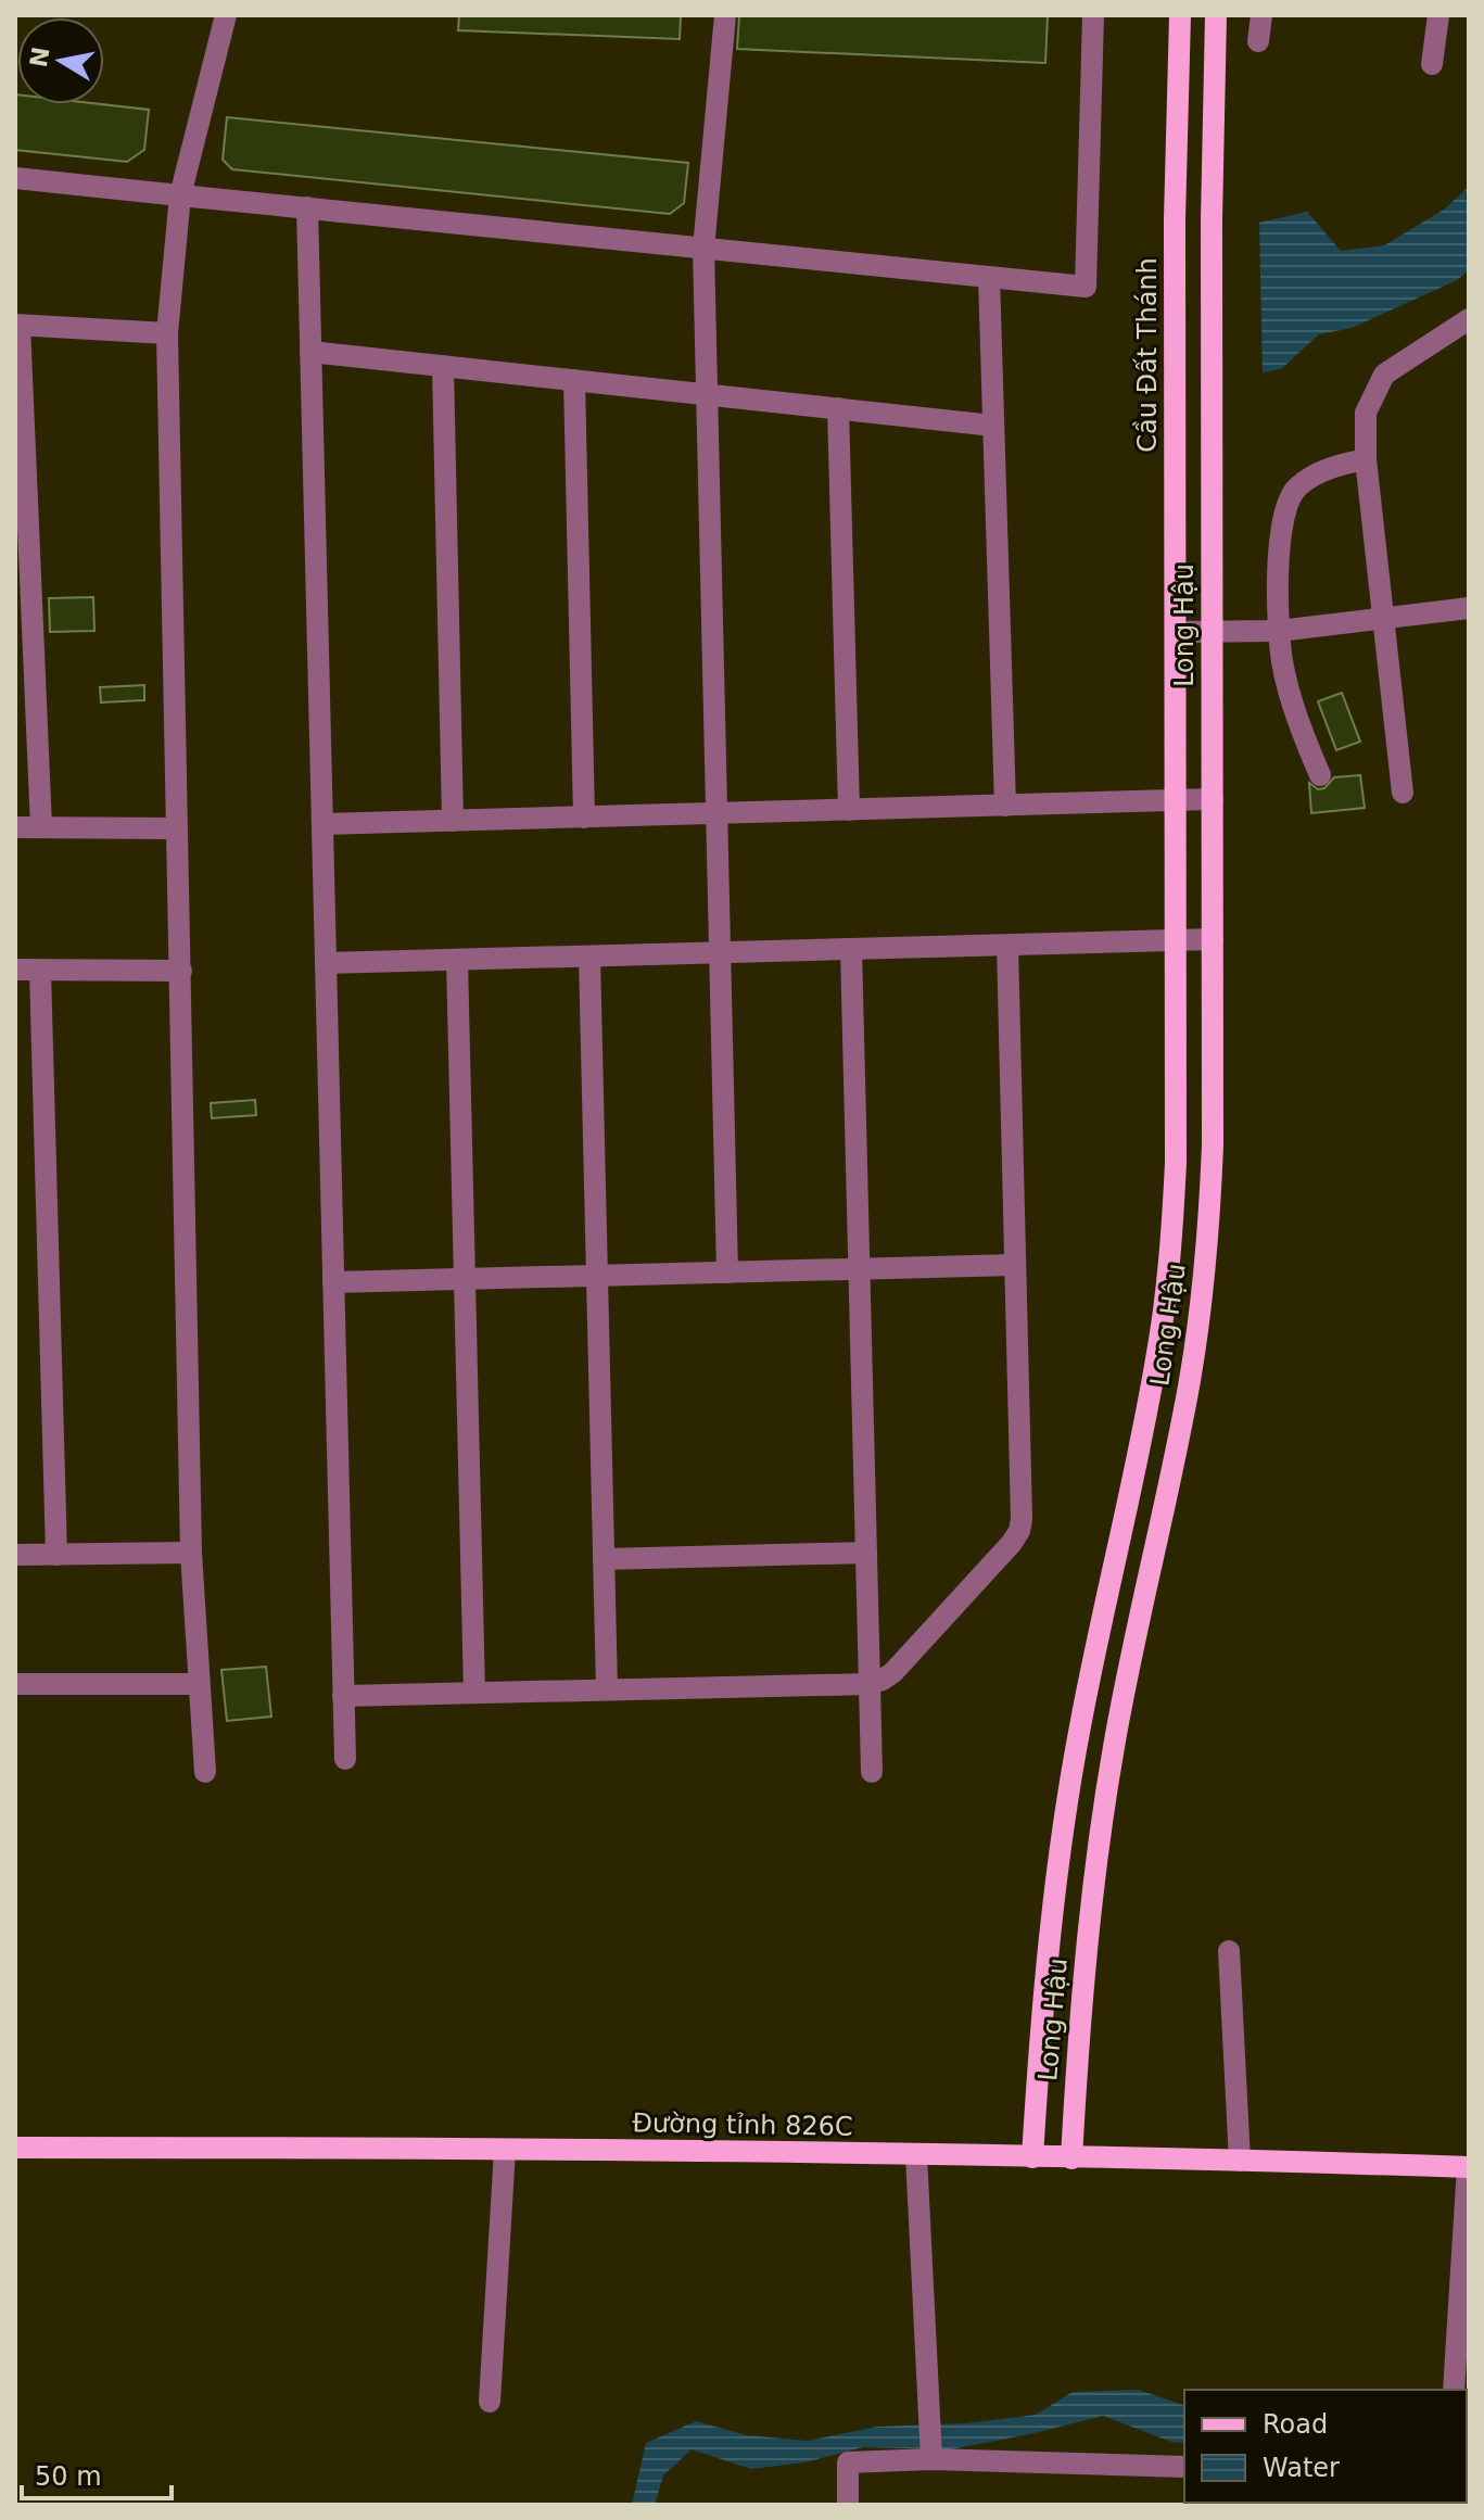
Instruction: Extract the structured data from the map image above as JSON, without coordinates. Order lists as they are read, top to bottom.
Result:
{
  "streets": {
    "main road": ["Cầu Đất Thánh", "Long Hậu", "Đường tỉnh 826C"]
  },
  "crossings": [
    ["Cầu Đất Thánh", "Long Hậu"],
    ["Long Hậu", "Đường tỉnh 826C"]
  ],
  "legend": ["Road", "Water"],
  "scale_bar": "50 m",
  "north": "left"
}
